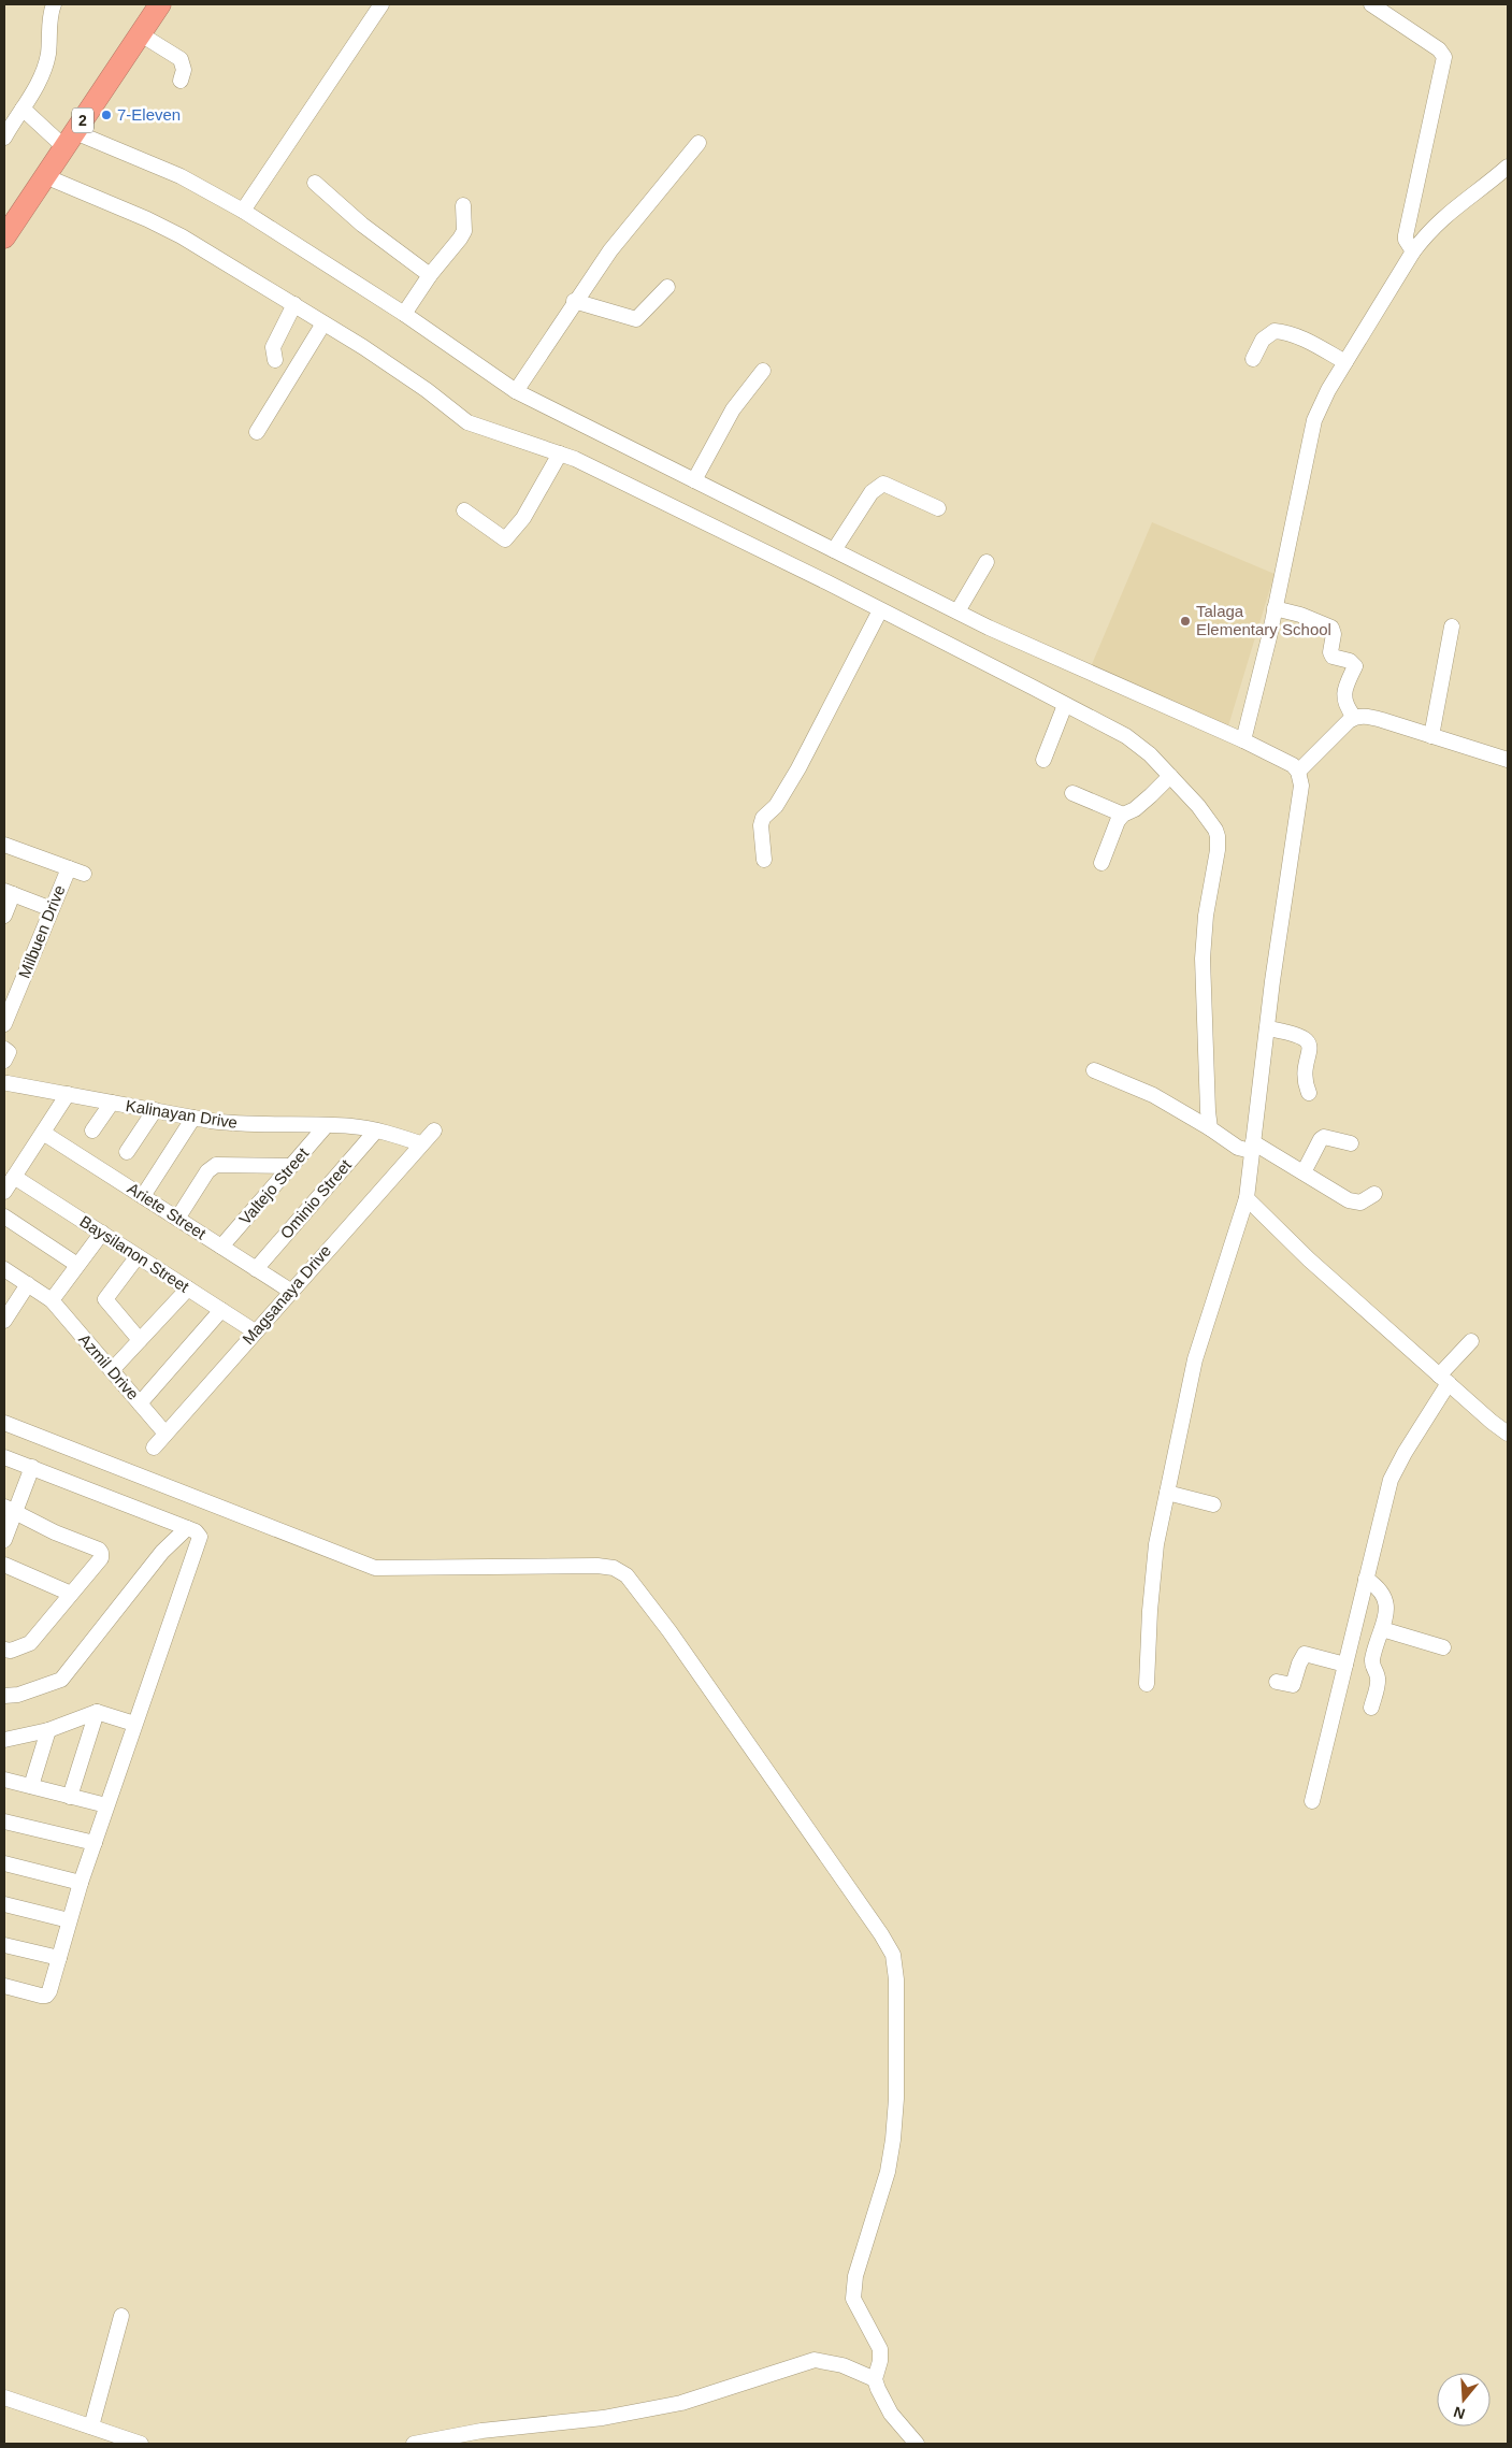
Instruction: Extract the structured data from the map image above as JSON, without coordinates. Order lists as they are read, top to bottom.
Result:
{
  "streets": {
    "highway": ["2"],
    "street": [
      "Milbuen Drive",
      "Kalinayan Drive",
      "Valtejo Street",
      "Ominio Street",
      "Ariete Street",
      "Baysilanon Street",
      "Magsanaya Drive",
      "Azmil Drive"
    ]
  },
  "crossings": [
    ["Kalinayan Drive", "Valtejo Street"],
    ["Kalinayan Drive", "Ominio Street"],
    ["Kalinayan Drive", "Magsanaya Drive"],
    ["Valtejo Street", "Ariete Street"],
    ["Ominio Street", "Ariete Street"],
    ["Ariete Street", "Magsanaya Drive"],
    ["Baysilanon Street", "Magsanaya Drive"],
    ["Magsanaya Drive", "Azmil Drive"]
  ],
  "places": ["7-Eleven", "Talaga Elementary School"],
  "north": "bottom"
}
